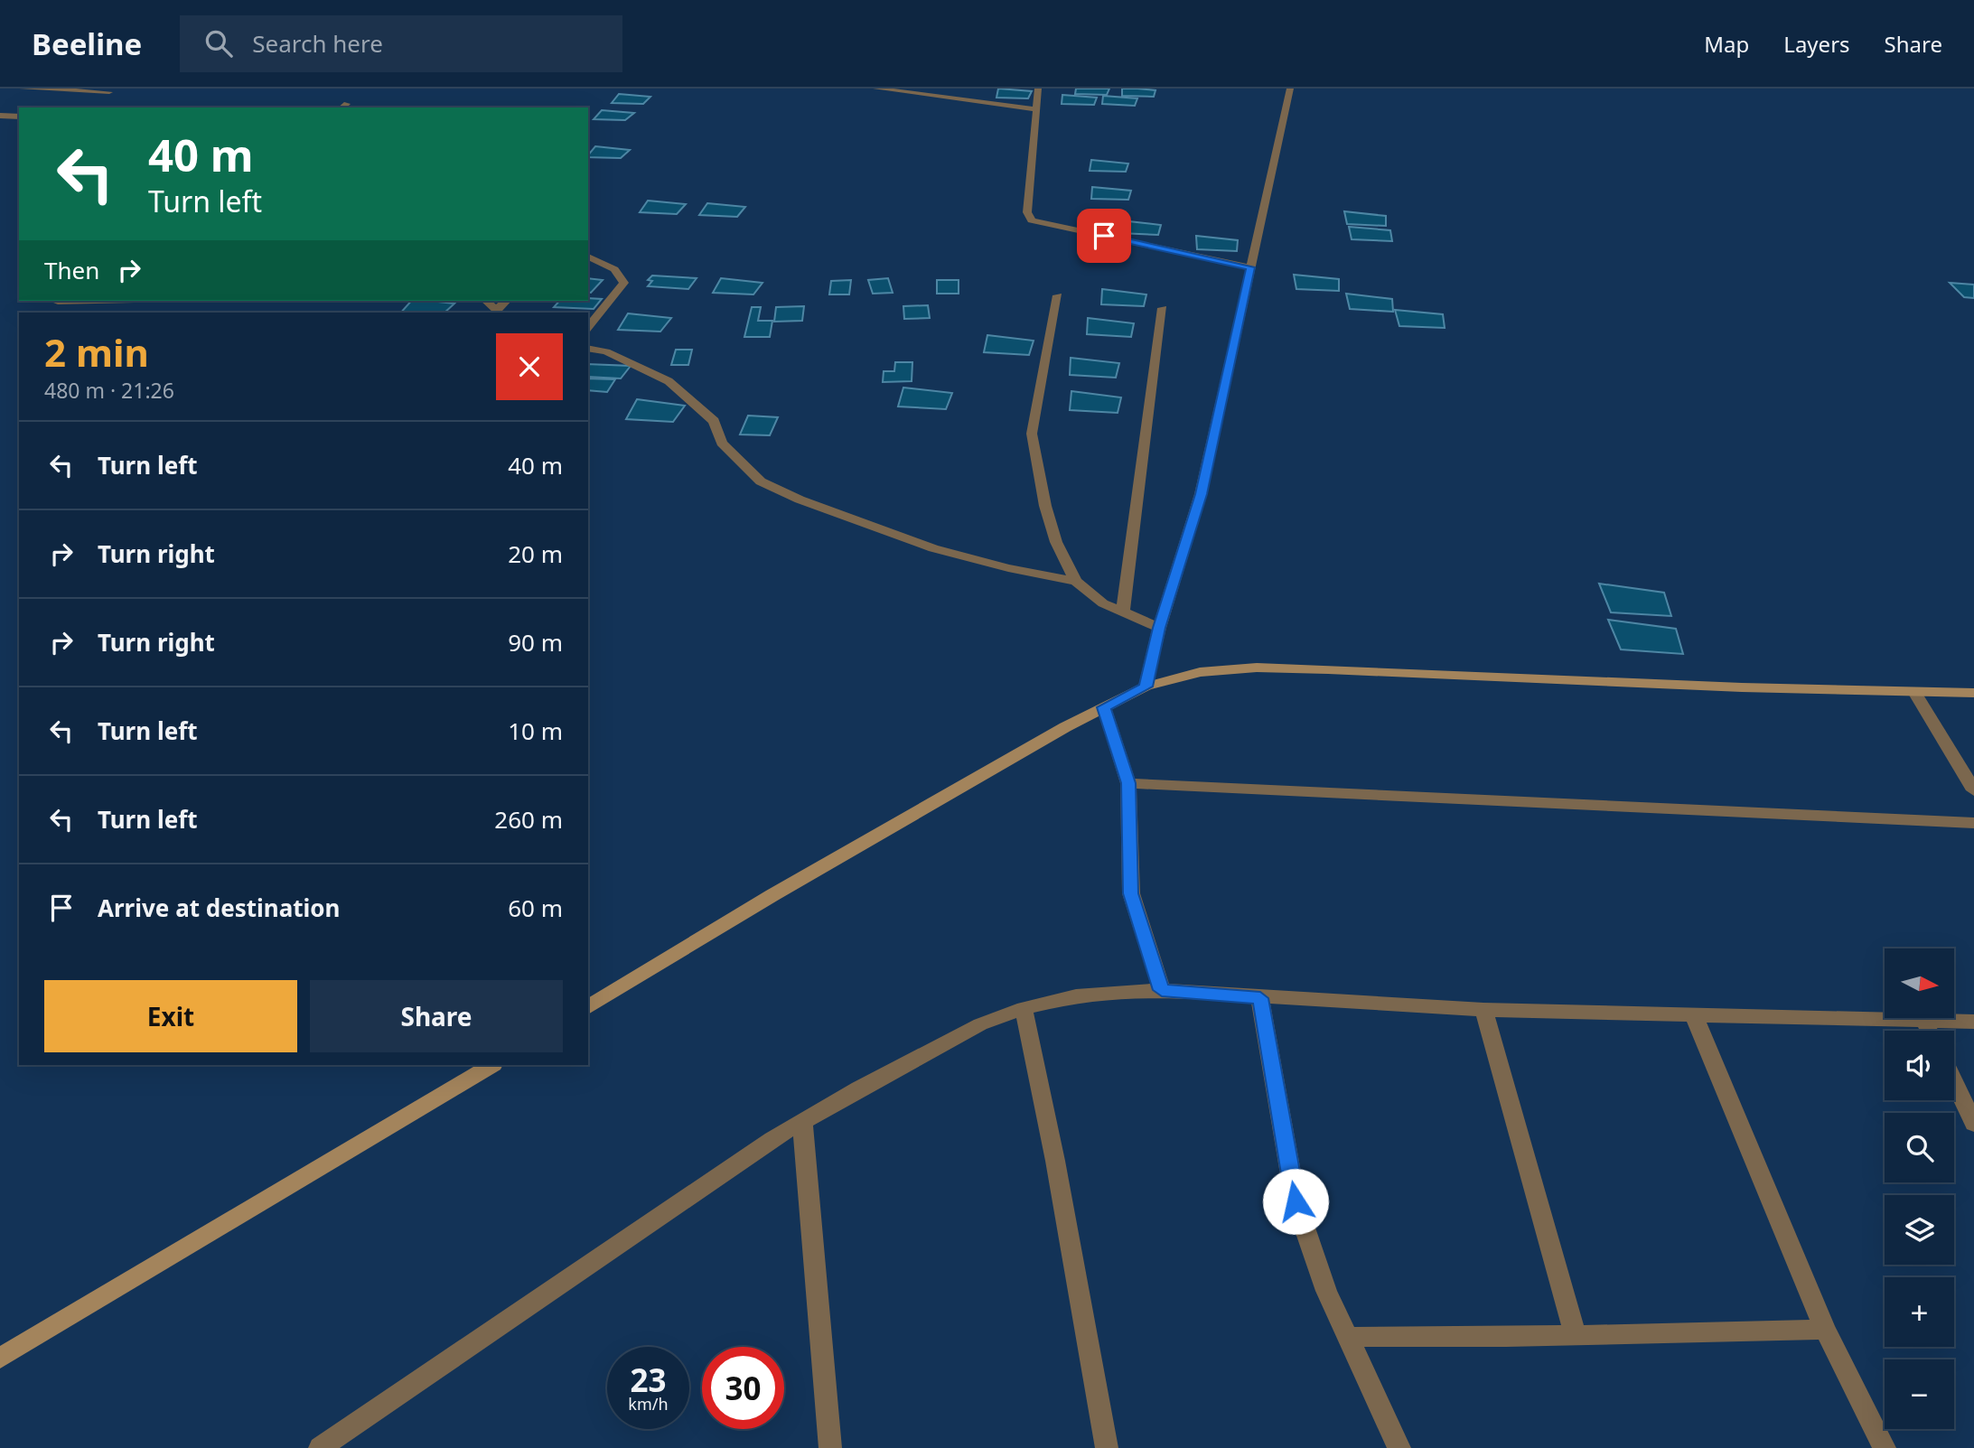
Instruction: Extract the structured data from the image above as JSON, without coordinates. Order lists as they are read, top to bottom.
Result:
{
  "north": "right",
  "page": {
    "header": "Beeline",
    "search": "Search here",
    "nav": ["Map", "Layers", "Share"],
    "turn": ["40 m", "Turn left"],
    "then": "Then",
    "heading": ["2 min", "480 m · 21:26"],
    "list": [
      {
        "name": "Turn left",
        "value": "40 m"
      },
      {
        "name": "Turn right",
        "value": "20 m"
      },
      {
        "name": "Turn right",
        "value": "90 m"
      },
      {
        "name": "Turn left",
        "value": "10 m"
      },
      {
        "name": "Turn left",
        "value": "260 m"
      },
      {
        "name": "Arrive at destination",
        "value": "60 m"
      }
    ],
    "map_buttons": ["+", "−"],
    "buttons": ["Exit", "Share"],
    "speed": "23 km/h",
    "limit": "30"
  }
}
